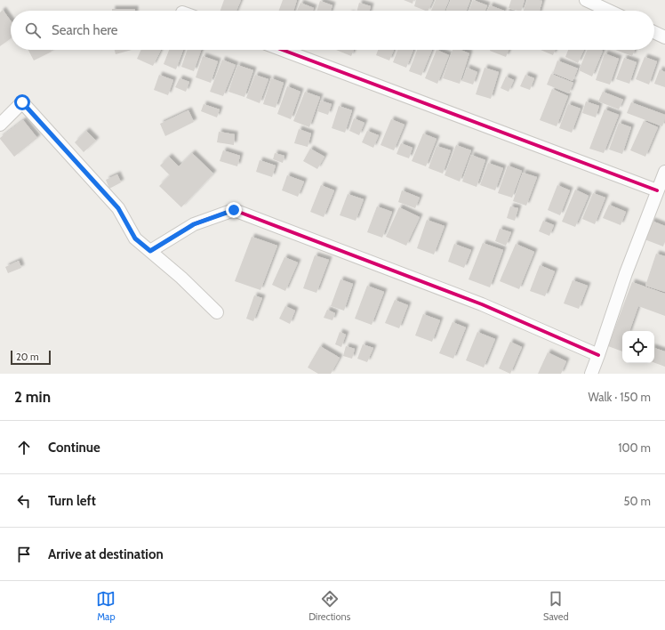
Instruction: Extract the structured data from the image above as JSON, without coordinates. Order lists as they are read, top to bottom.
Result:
{
  "scale_bar": "20 m",
  "page": {
    "search": "Search here",
    "scale": "20 m",
    "heading": ["2 min", "Walk · 150 m"],
    "list": [
      ["Continue", "100 m"],
      ["Turn left", "50 m"],
      "Arrive at destination"
    ],
    "nav": ["Map", "Directions", "Saved"]
  }
}
